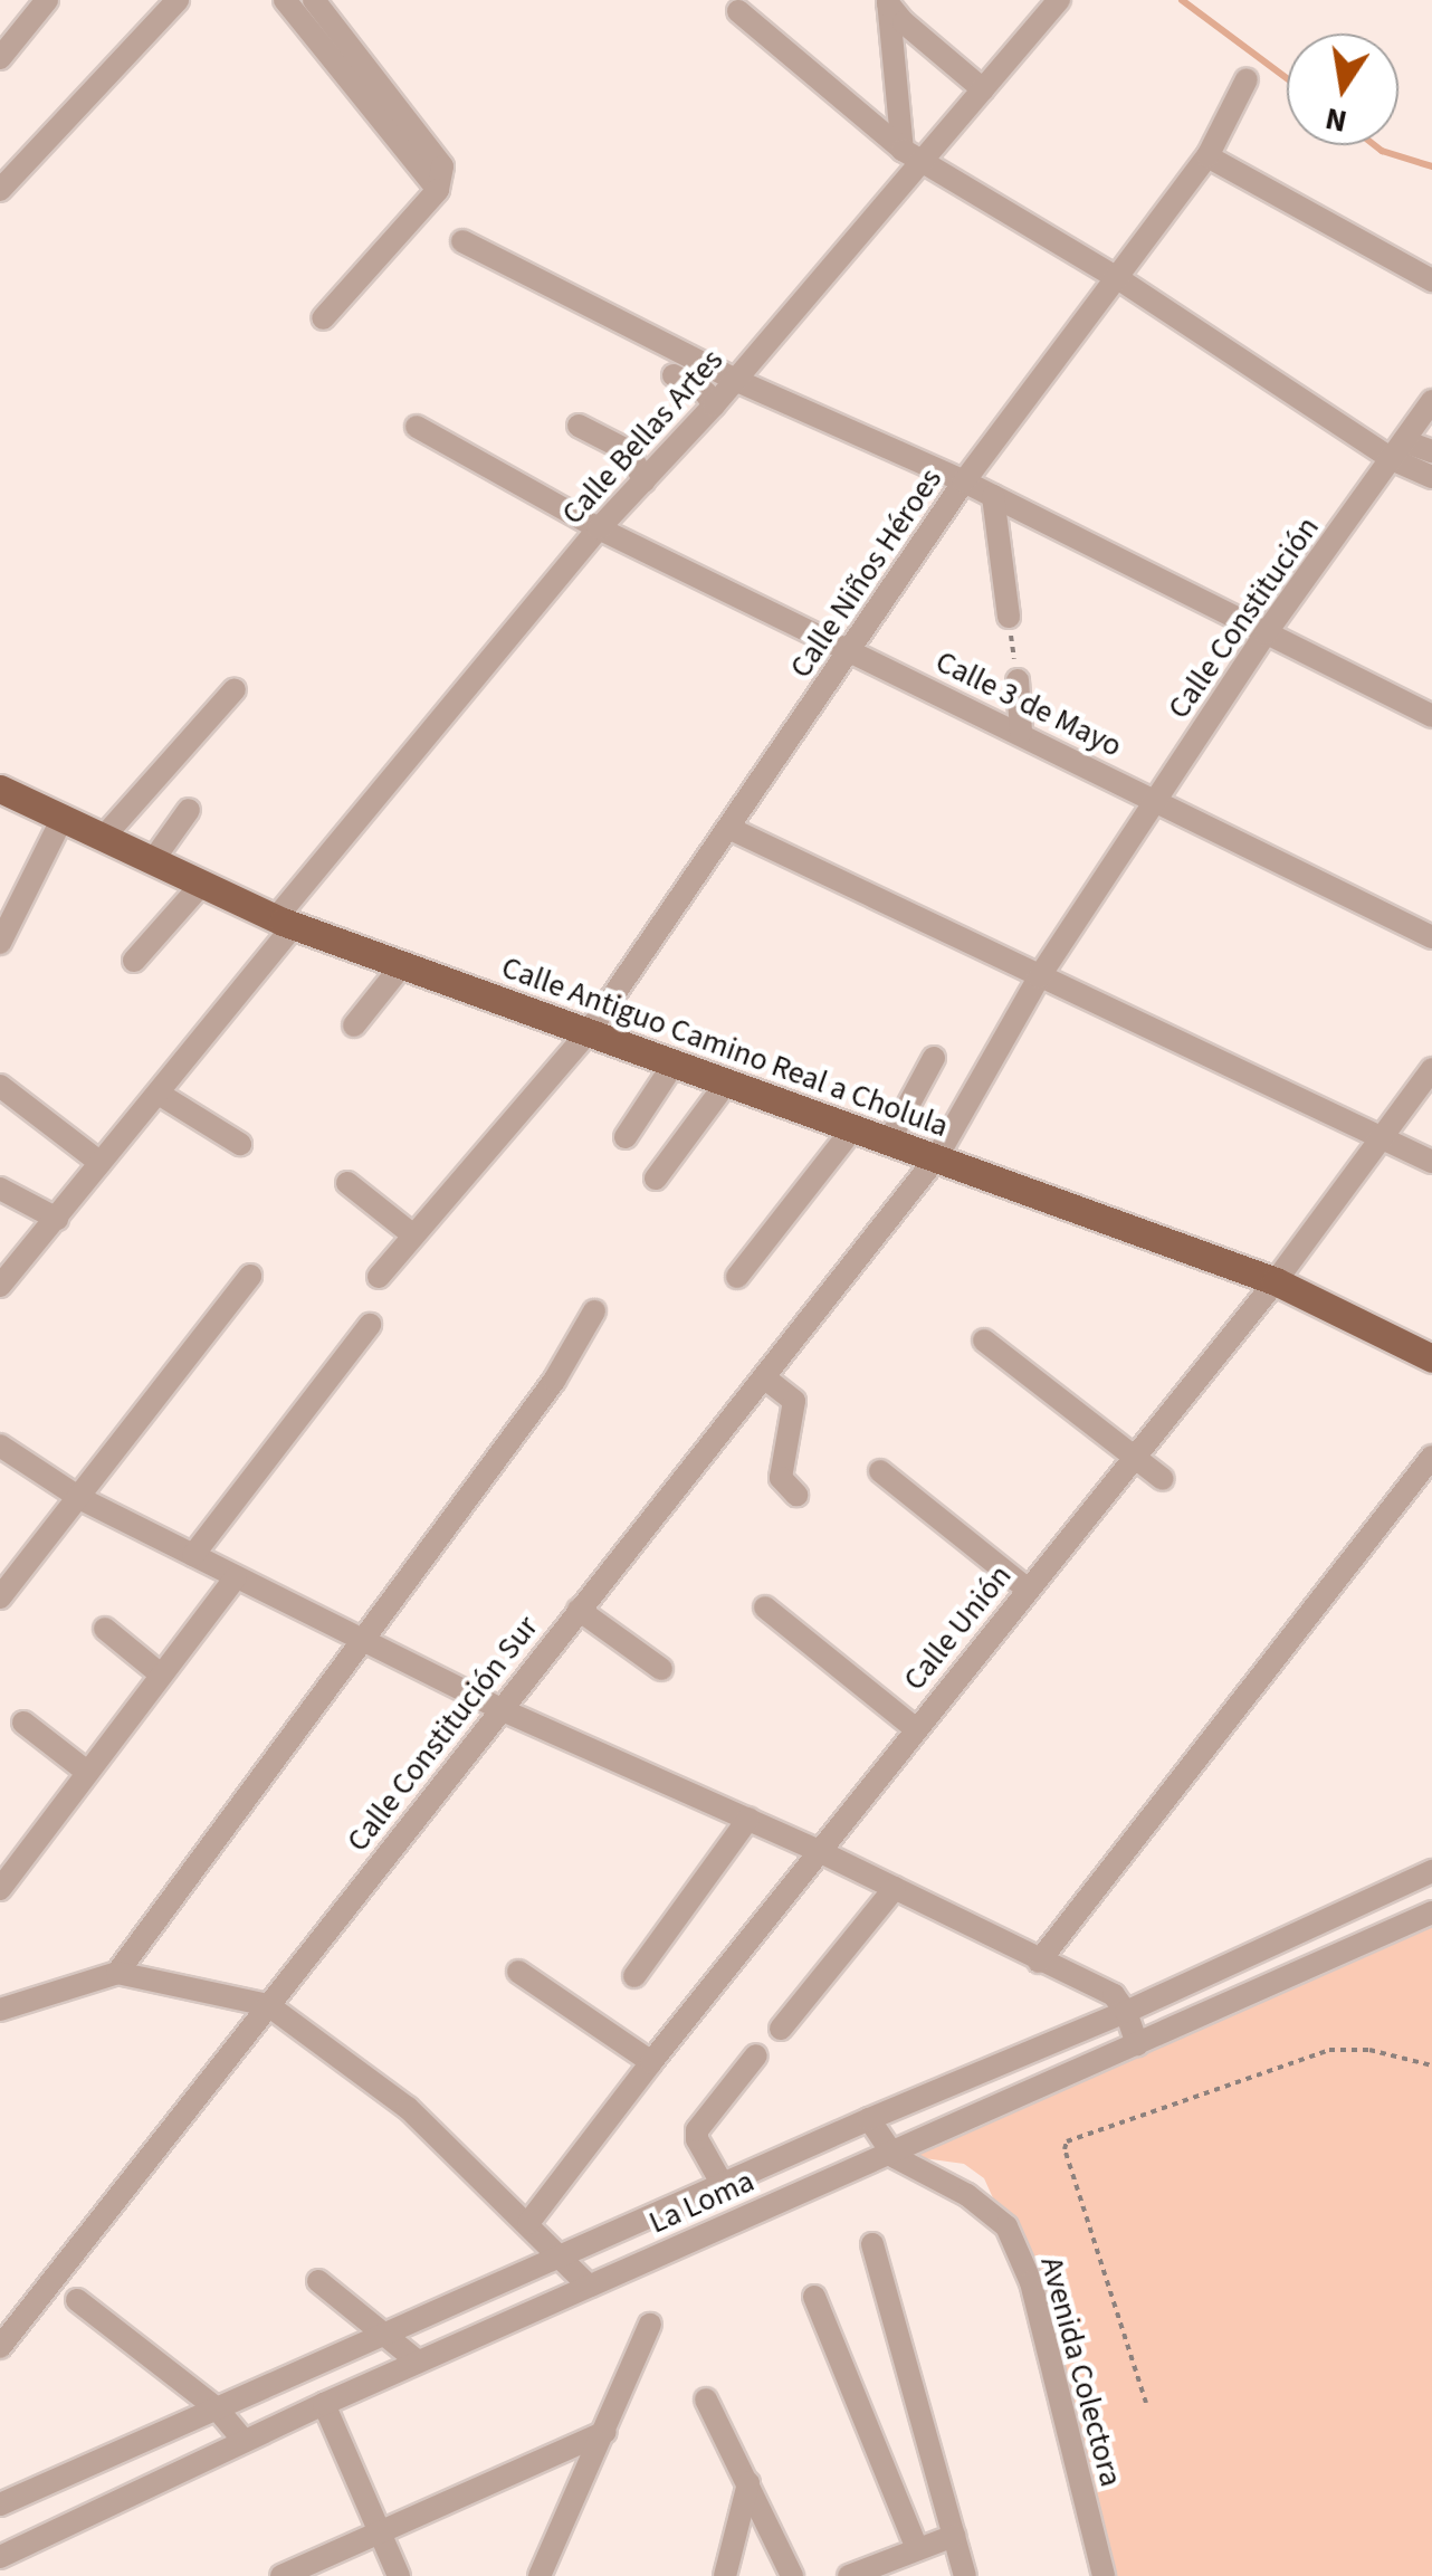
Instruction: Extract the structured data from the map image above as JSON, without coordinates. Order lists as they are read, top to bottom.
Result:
{
  "streets": {
    "main road": ["Calle Antiguo Camino Real a Cholula"],
    "street": [
      "Calle Bellas Artes",
      "Calle Niños Héroes",
      "Calle Constitución",
      "Calle 3 de Mayo",
      "Calle Unión",
      "Calle Constitución Sur",
      "La Loma",
      "Avenida Colectora"
    ]
  },
  "crossings": [
    ["Calle Bellas Artes", "Calle 3 de Mayo"],
    ["Calle Bellas Artes", "Calle Antiguo Camino Real a Cholula"],
    ["Calle Niños Héroes", "Calle 3 de Mayo"],
    ["Calle Niños Héroes", "Calle Antiguo Camino Real a Cholula"],
    ["Calle Constitución", "Calle 3 de Mayo"],
    ["Calle Constitución", "Calle Antiguo Camino Real a Cholula"],
    ["Calle Constitución", "Calle Constitución Sur"],
    ["Calle Antiguo Camino Real a Cholula", "Calle Unión"],
    ["Calle Antiguo Camino Real a Cholula", "Calle Constitución Sur"],
    ["La Loma", "Avenida Colectora"]
  ],
  "north": "bottom"
}
